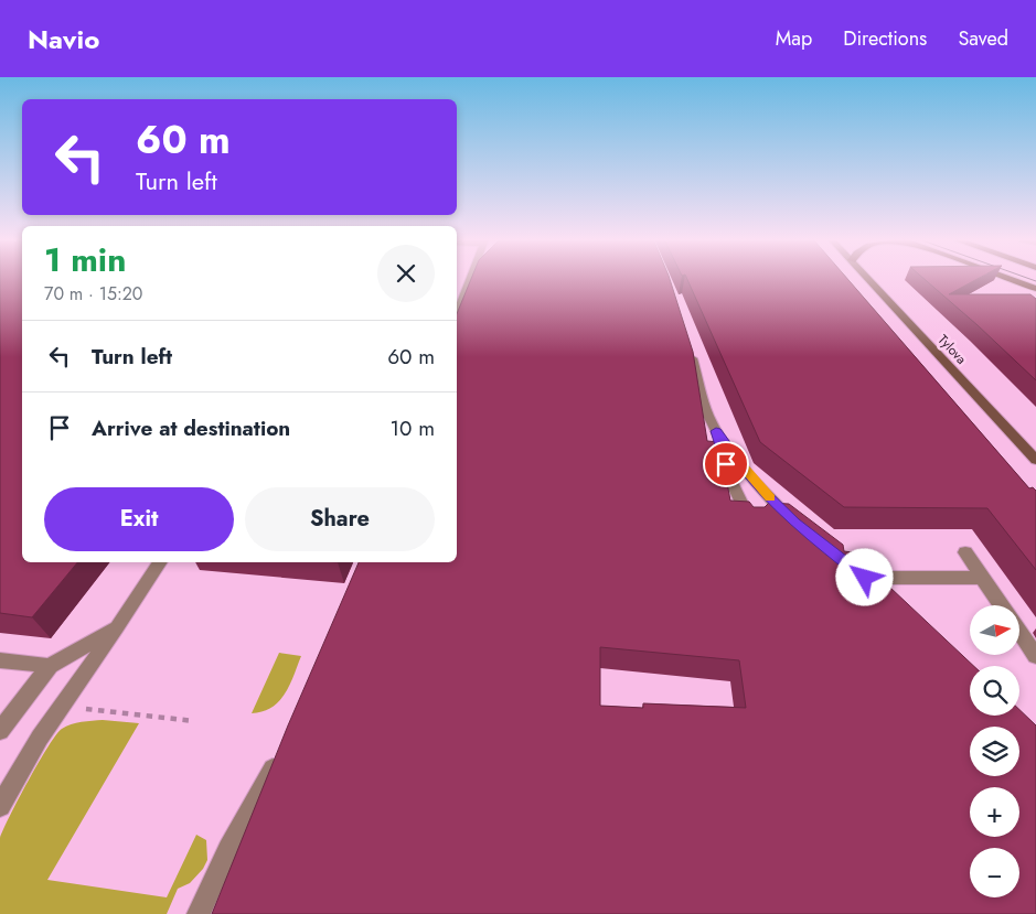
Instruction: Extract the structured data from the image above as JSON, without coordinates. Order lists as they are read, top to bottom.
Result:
{
  "streets": {
    "street": ["Tylova"]
  },
  "north": "right",
  "page": {
    "header": "Navio",
    "nav": ["Map", "Directions", "Saved"],
    "turn": ["60 m", "Turn left"],
    "heading": ["1 min", "70 m · 15:20"],
    "list": [
      {
        "name": "Turn left",
        "value": "60 m"
      },
      {
        "name": "Arrive at destination",
        "value": "10 m"
      }
    ],
    "buttons": ["Exit", "Share"],
    "map_buttons": ["+", "−"]
  }
}
